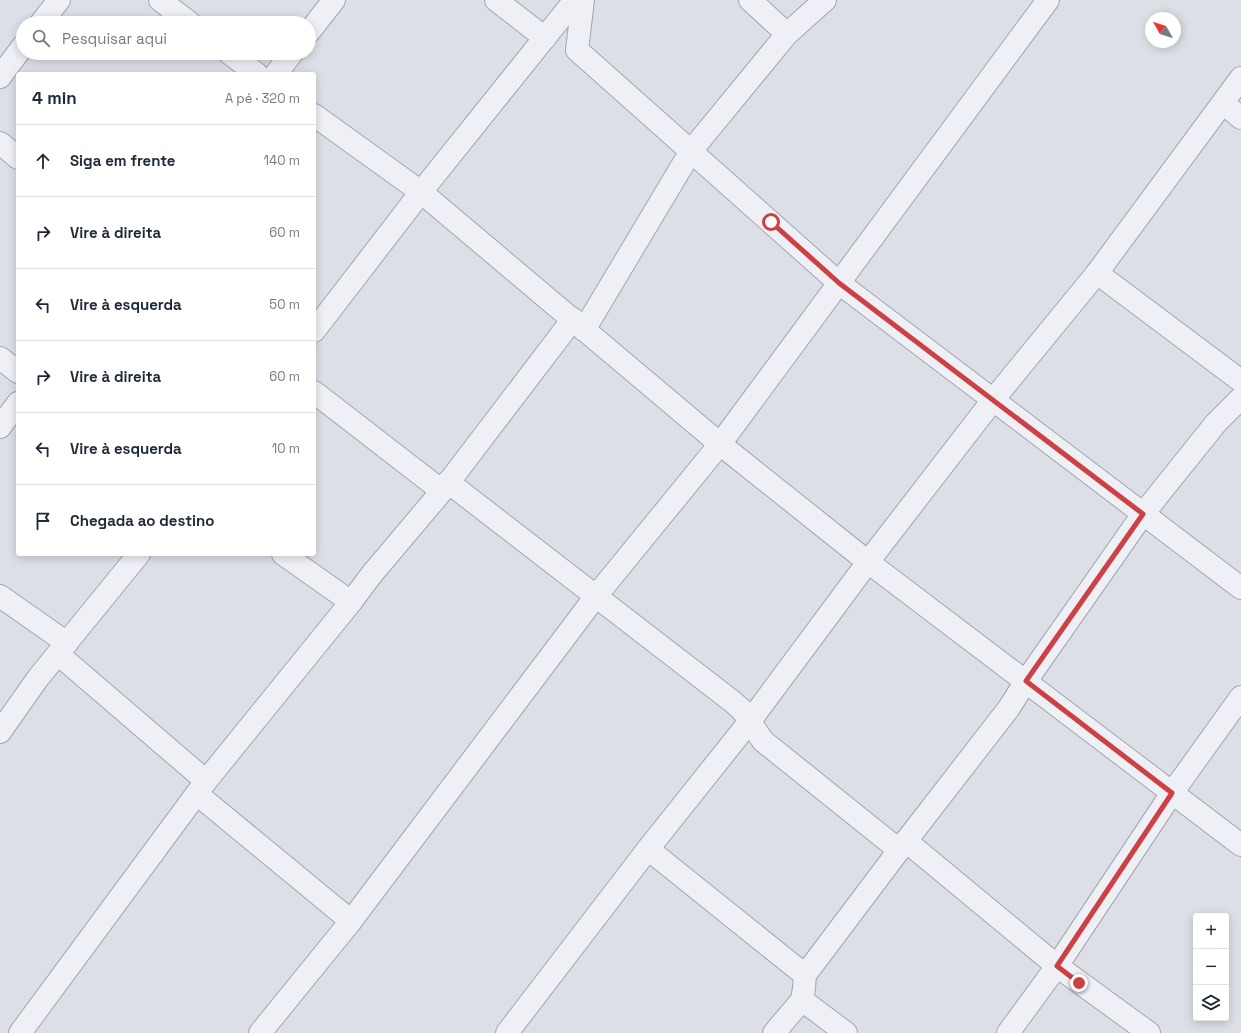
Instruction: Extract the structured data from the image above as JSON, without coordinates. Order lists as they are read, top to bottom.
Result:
{
  "north": "top left",
  "page": {
    "search": "Pesquisar aqui",
    "heading": ["4 min", "A pé · 320 m"],
    "list": [
      ["Siga em frente", "140 m"],
      ["Vire à direita", "60 m"],
      ["Vire à esquerda", "50 m"],
      ["Vire à direita", "60 m"],
      ["Vire à esquerda", "10 m"],
      "Chegada ao destino"
    ],
    "map_buttons": ["+", "−"]
  }
}
